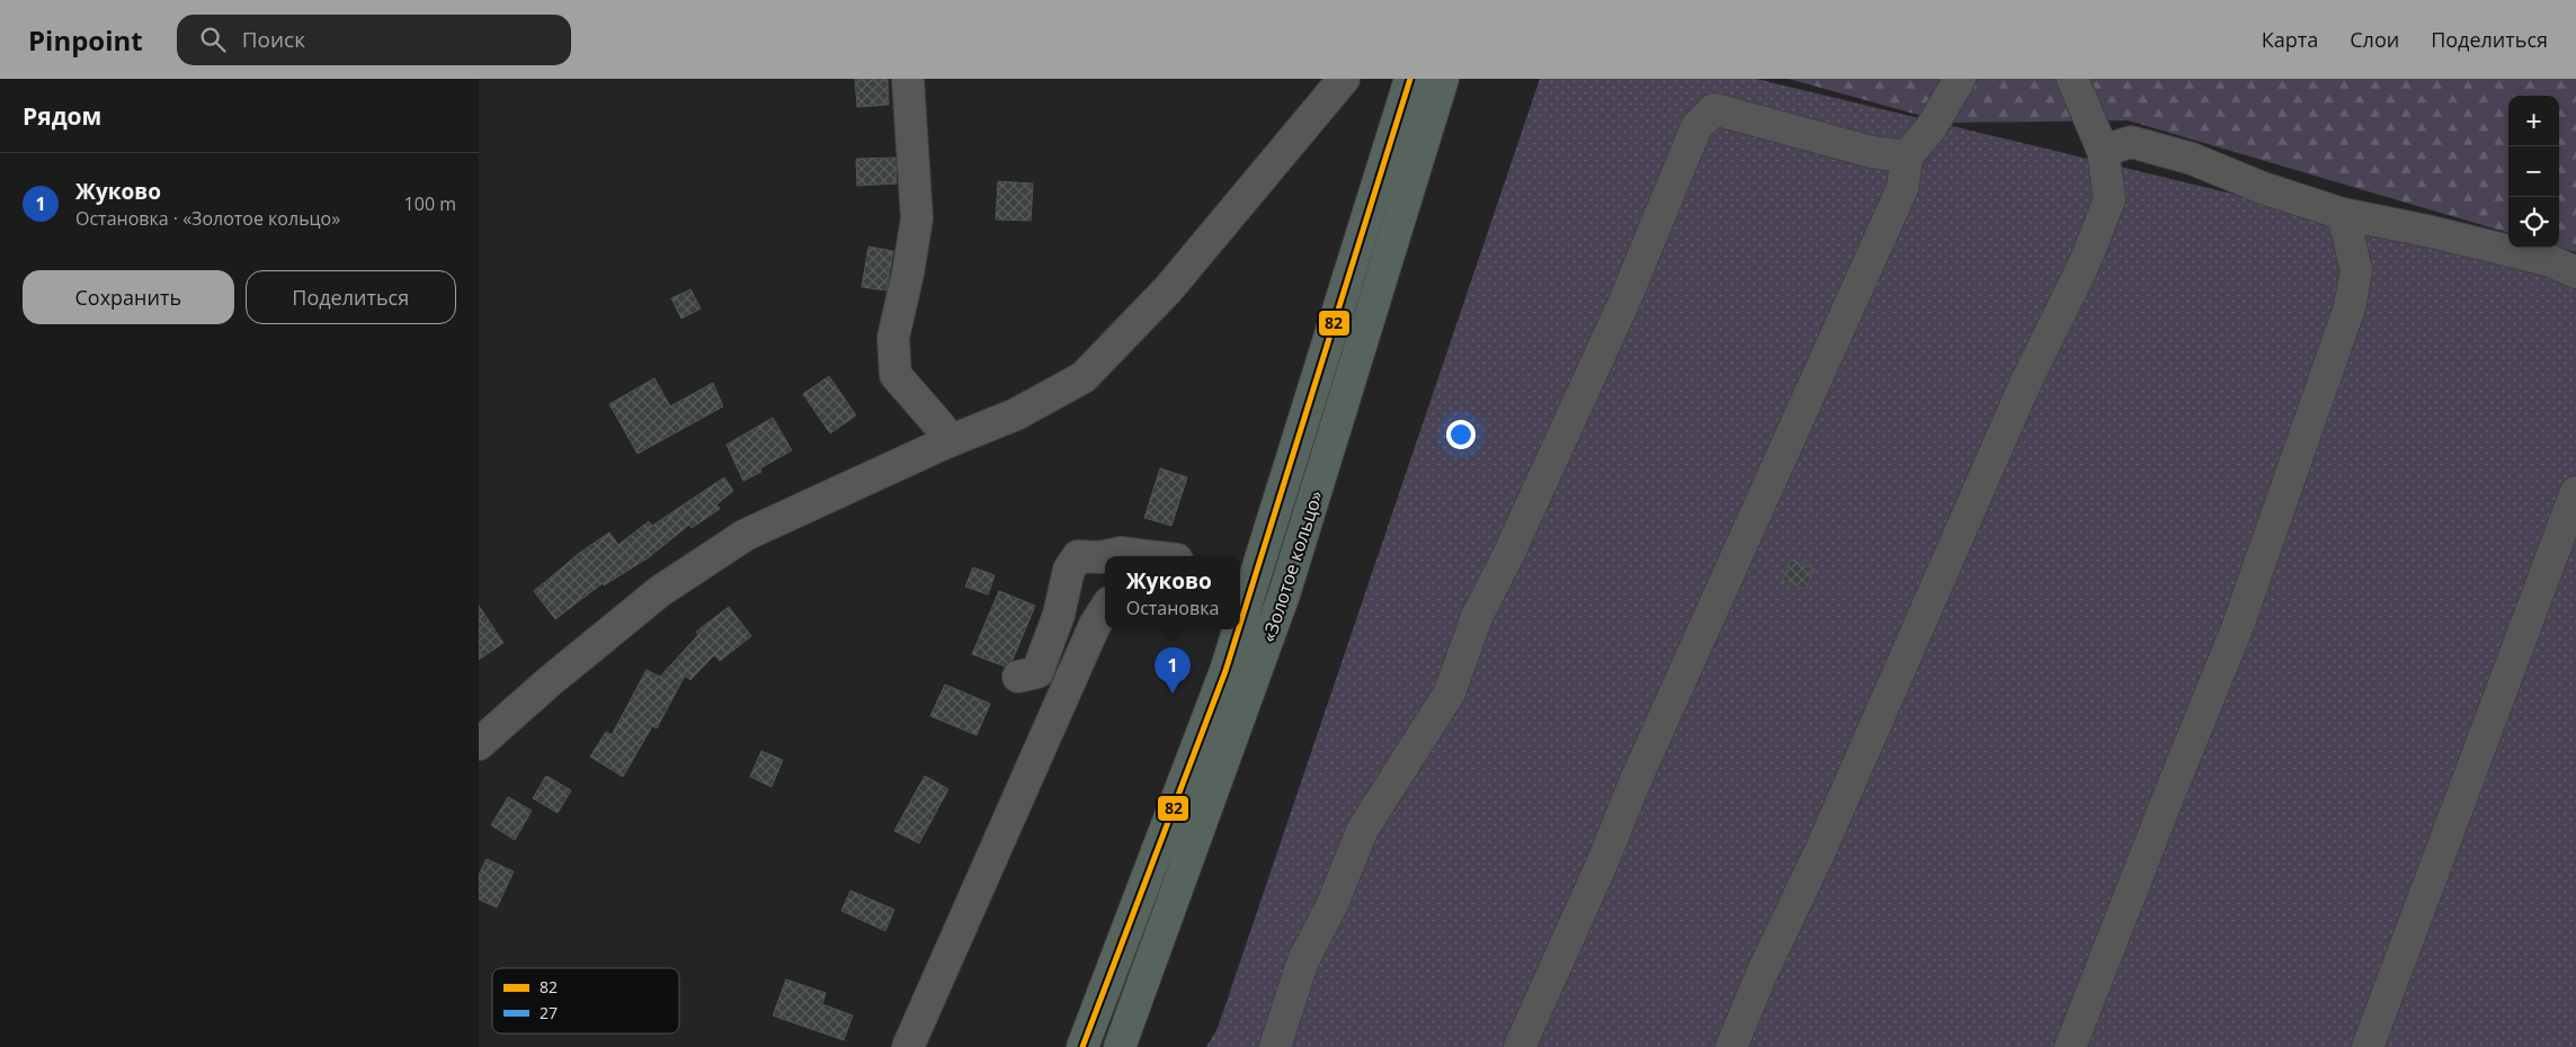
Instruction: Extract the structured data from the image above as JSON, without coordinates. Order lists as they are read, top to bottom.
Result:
{
  "streets": {
    "highway": ["«Золотое кольцо»"]
  },
  "lines": ["transit line 82"],
  "legend": ["82", "27"],
  "page": {
    "header": "Pinpoint",
    "search": "Поиск",
    "nav": ["Карта", "Слои", "Поделиться"],
    "heading": "Рядом",
    "map_buttons": ["+", "−"],
    "list": [
      {
        "mark": "1",
        "name": "Жуково",
        "note": "Остановка · «Золотое кольцо»",
        "value": "100 m"
      }
    ],
    "buttons": ["Сохранить", "Поделиться"],
    "popup": ["Жуково", "Остановка"],
    "pins": "1"
  }
}
